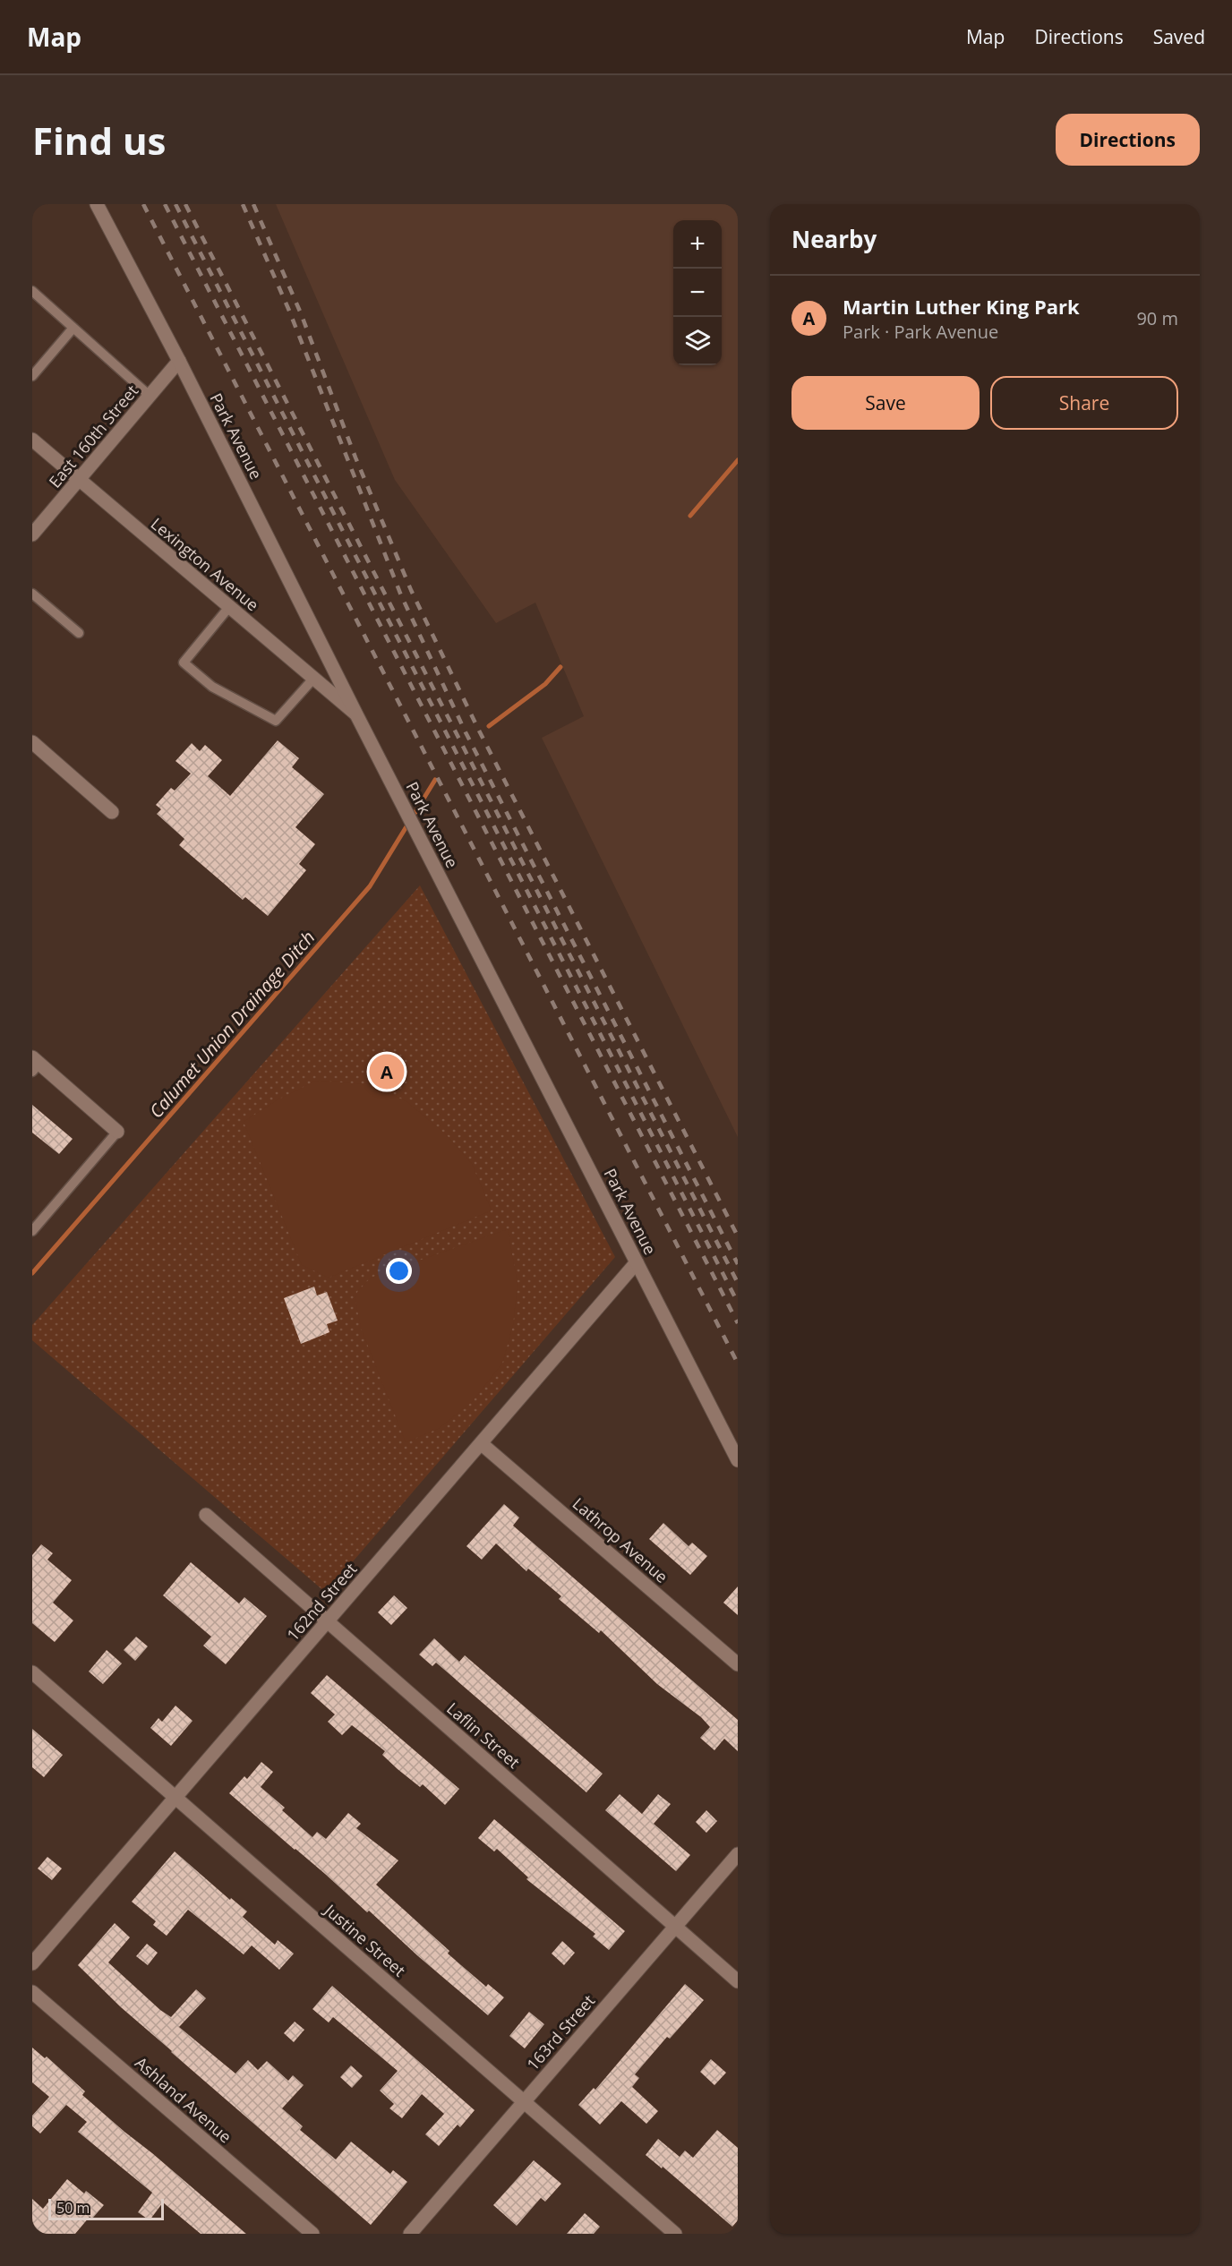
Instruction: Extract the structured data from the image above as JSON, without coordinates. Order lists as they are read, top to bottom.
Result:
{
  "streets": {
    "street": [
      "East 160th Street",
      "Park Avenue",
      "Lexington Avenue",
      "Lathrop Avenue",
      "162nd Street",
      "Laflin Street",
      "Justine Street",
      "163rd Street",
      "Ashland Avenue"
    ]
  },
  "crossings": [
    ["East 160th Street", "Park Avenue"],
    ["East 160th Street", "Lexington Avenue"],
    ["Park Avenue", "Lexington Avenue"],
    ["Park Avenue", "162nd Street"],
    ["Lathrop Avenue", "162nd Street"],
    ["162nd Street", "Laflin Street"],
    ["162nd Street", "Justine Street"],
    ["Laflin Street", "163rd Street"],
    ["Justine Street", "163rd Street"]
  ],
  "water": ["Calumet Union Drainage Ditch"],
  "scale_bar": "50 m",
  "page": {
    "header": "Map",
    "nav": ["Map", "Directions", "Saved"],
    "buttons": [
      "Directions",
      ["Save", "Share"]
    ],
    "title": "Find us",
    "heading": "Nearby",
    "map_buttons": ["+", "−"],
    "list": [
      {
        "mark": "A",
        "name": "Martin Luther King Park",
        "note": "Park · Park Avenue",
        "value": "90 m"
      }
    ],
    "pins": "A",
    "scale": "50 m"
  }
}
